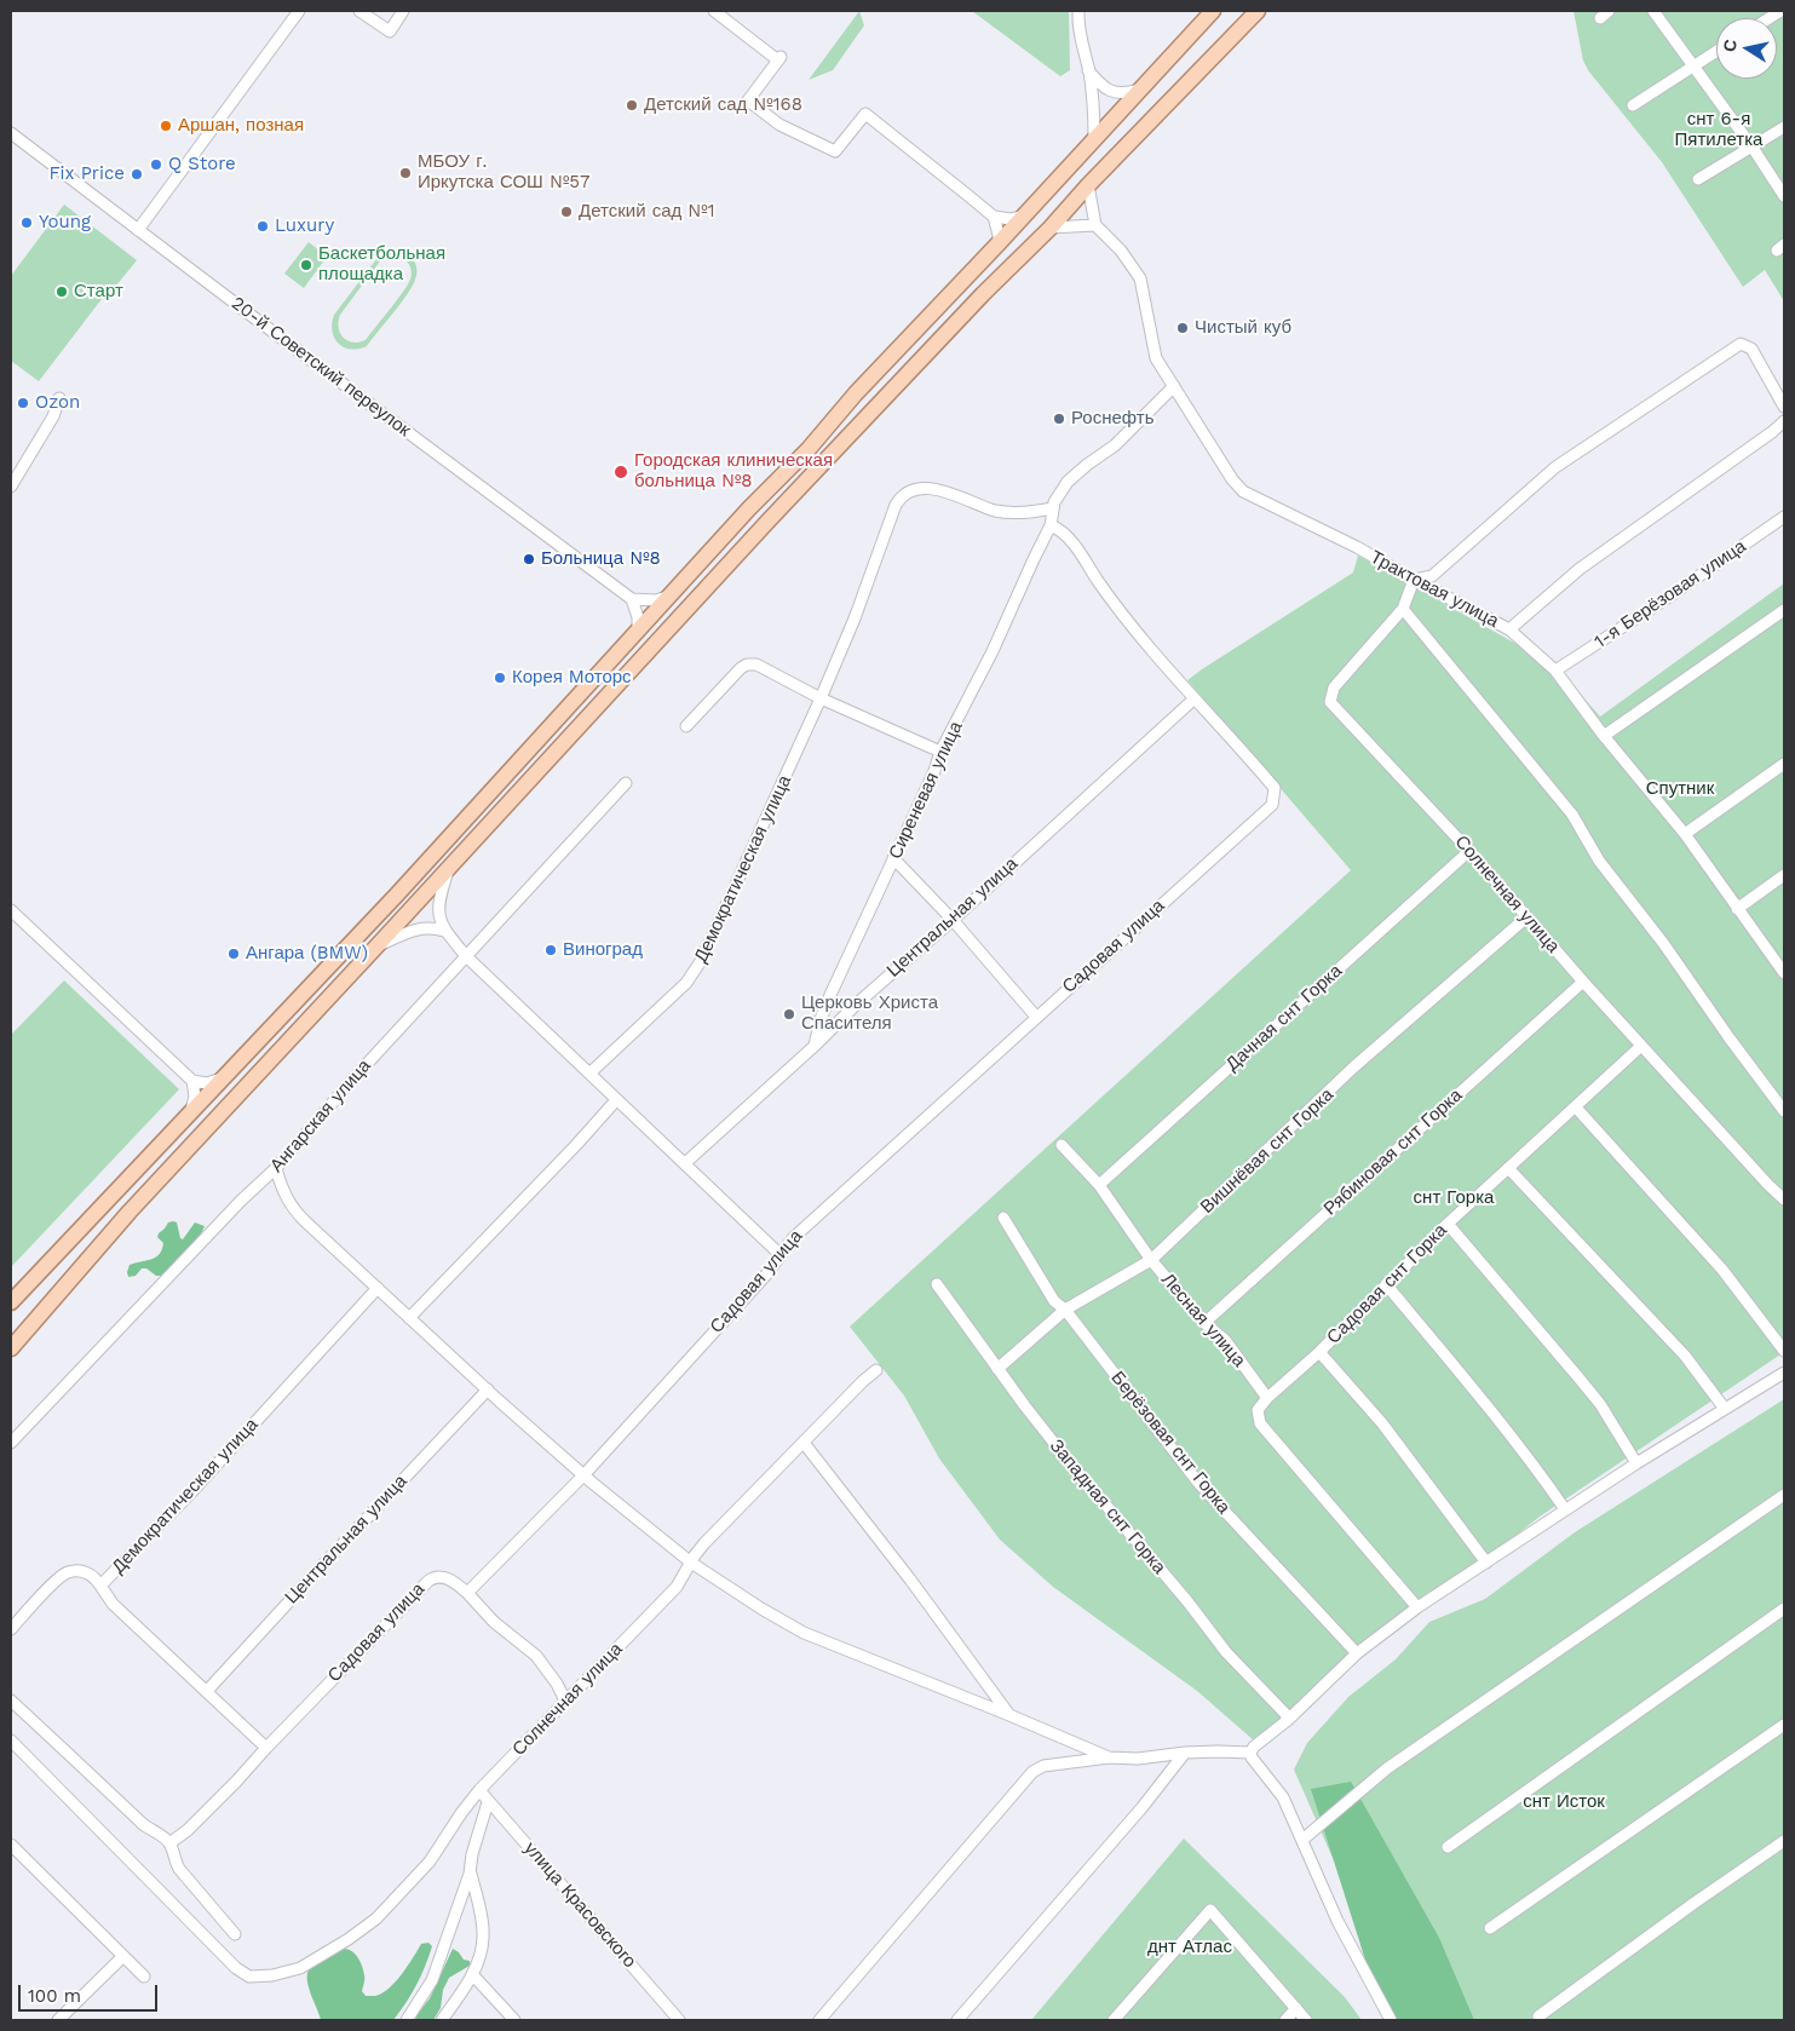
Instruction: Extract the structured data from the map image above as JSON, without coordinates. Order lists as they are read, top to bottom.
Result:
{
  "streets": {
    "street": [
      "20-й Советский переулок",
      "Трактовая улица",
      "1-я Берёзовая улица",
      "Сиреневая улица",
      "Демократическая улица",
      "Солнечная улица",
      "Центральная улица",
      "Садовая улица",
      "Дачная снт Горка",
      "Ангарская улица",
      "Вишнёвая снт Горка",
      "Рябиновая снт Горка",
      "Садовая снт Горка",
      "Лесная улица",
      "Берёзовая снт Горка",
      "Западная снт Горка",
      "улица Красовского"
    ]
  },
  "crossings": [
    ["Трактовая улица", "1-я Берёзовая улица"],
    ["Трактовая улица", "Солнечная улица"],
    ["Сиреневая улица", "Демократическая улица"],
    ["Сиреневая улица", "Центральная улица"],
    ["Сиреневая улица", "Садовая улица"],
    ["Демократическая улица", "Центральная улица"],
    ["Демократическая улица", "Садовая улица"],
    ["Солнечная улица", "Дачная снт Горка"],
    ["Солнечная улица", "Вишнёвая снт Горка"],
    ["Солнечная улица", "Рябиновая снт Горка"],
    ["Солнечная улица", "Садовая снт Горка"],
    ["Солнечная улица", "улица Красовского"],
    ["Центральная улица", "Садовая улица"],
    ["Дачная снт Горка", "Лесная улица"],
    ["Вишнёвая снт Горка", "Лесная улица"],
    ["Вишнёвая снт Горка", "Берёзовая снт Горка"],
    ["Вишнёвая снт Горка", "Западная снт Горка"],
    ["Рябиновая снт Горка", "Лесная улица"],
    ["Садовая снт Горка", "Лесная улица"]
  ],
  "parks": [
    "снт 6-я Пятилетка",
    "Спутник",
    "снт Горка",
    "снт Исток",
    "днт Атлас"
  ],
  "places": [
    "Детский сад №168",
    "Аршан, позная",
    "Q Store",
    "МБОУ г. Иркутска СОШ №57",
    "Fix Price",
    "Детский сад №1",
    "Young",
    "Luxury",
    "Баскетбольная площадка",
    "Старт",
    "Чистый куб",
    "Ozon",
    "Роснефть",
    "Городская клиническая больница №8",
    "Больница №8",
    "Корея Моторс",
    "Виноград",
    "Ангара (BMW)",
    "Церковь Христа Спасителя"
  ],
  "scale_bar": "100 m",
  "north": "left"
}
